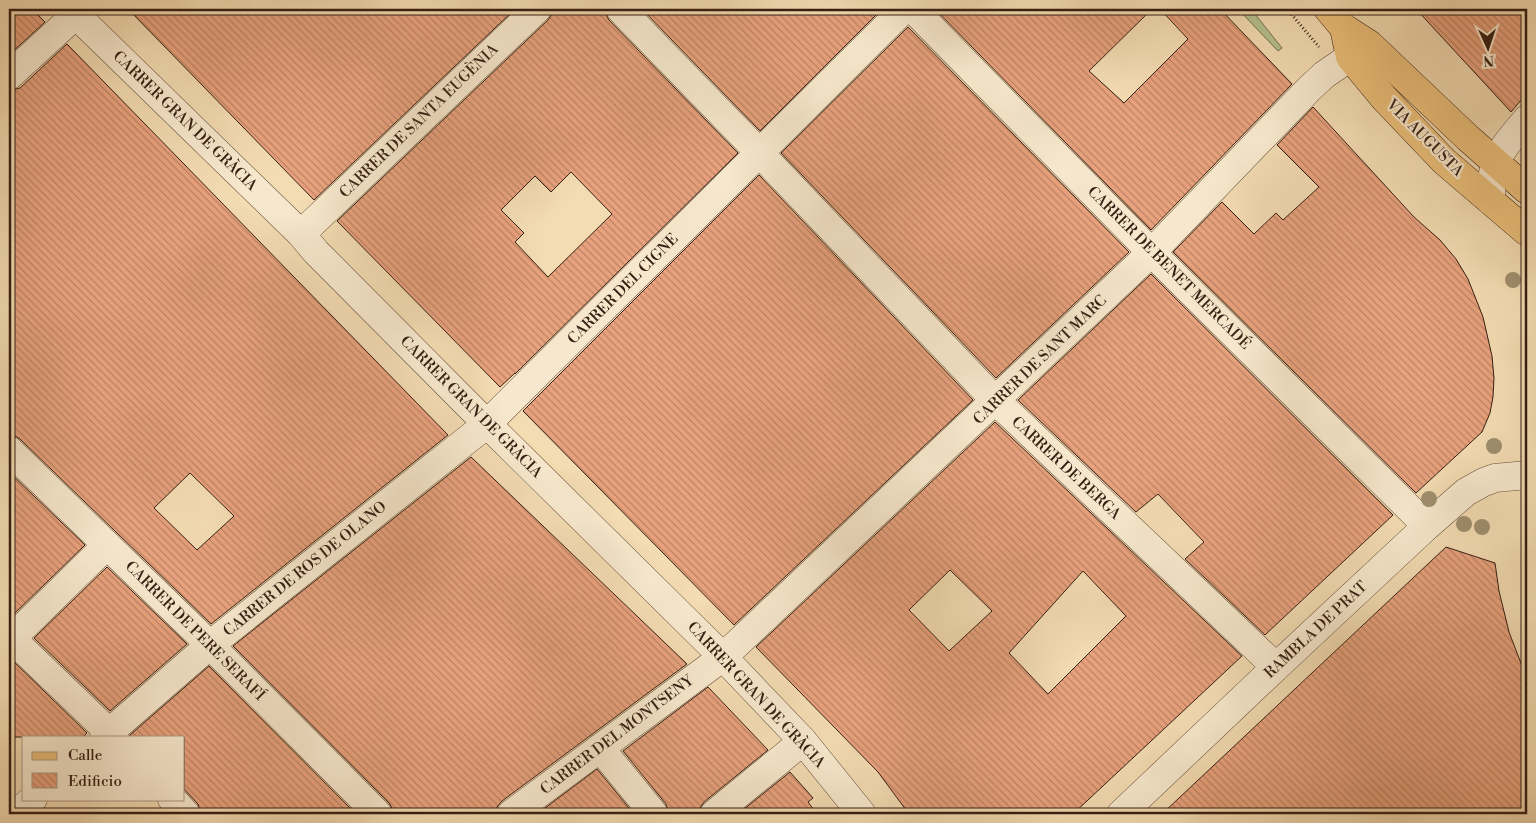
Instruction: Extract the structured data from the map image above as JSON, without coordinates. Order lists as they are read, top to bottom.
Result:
{
  "streets": {
    "main road": ["VIA AUGUSTA"],
    "street": [
      "CARRER GRAN DE GRÀCIA",
      "CARRER DE SANTA EUGÈNIA",
      "CARRER DE BENET MERCADÉ",
      "CARRER DEL CIGNE",
      "CARRER DE SANT MARC",
      "CARRER DE BERGA",
      "CARRER DE ROS DE OLANO",
      "RAMBLA DE PRAT",
      "CARRER DE PERE SERAFÍ",
      "CARRER DEL MONTSENY"
    ]
  },
  "crossings": [
    ["CARRER GRAN DE GRÀCIA", "CARRER DE SANTA EUGÈNIA"],
    ["CARRER GRAN DE GRÀCIA", "CARRER DEL CIGNE"],
    ["CARRER GRAN DE GRÀCIA", "CARRER DE SANT MARC"],
    ["CARRER GRAN DE GRÀCIA", "CARRER DE ROS DE OLANO"],
    ["CARRER GRAN DE GRÀCIA", "CARRER DEL MONTSENY"],
    ["VIA AUGUSTA", "CARRER DE SANT MARC"],
    ["CARRER DE BENET MERCADÉ", "CARRER DE SANT MARC"],
    ["CARRER DE BENET MERCADÉ", "RAMBLA DE PRAT"],
    ["CARRER DEL CIGNE", "CARRER DE BERGA"],
    ["CARRER DEL CIGNE", "CARRER DE ROS DE OLANO"],
    ["CARRER DE SANT MARC", "CARRER DE BERGA"],
    ["CARRER DE SANT MARC", "CARRER DEL MONTSENY"],
    ["CARRER DE BERGA", "RAMBLA DE PRAT"],
    ["CARRER DE ROS DE OLANO", "CARRER DE PERE SERAFÍ"]
  ],
  "legend": ["Calle", "Edificio"],
  "north": "bottom"
}
